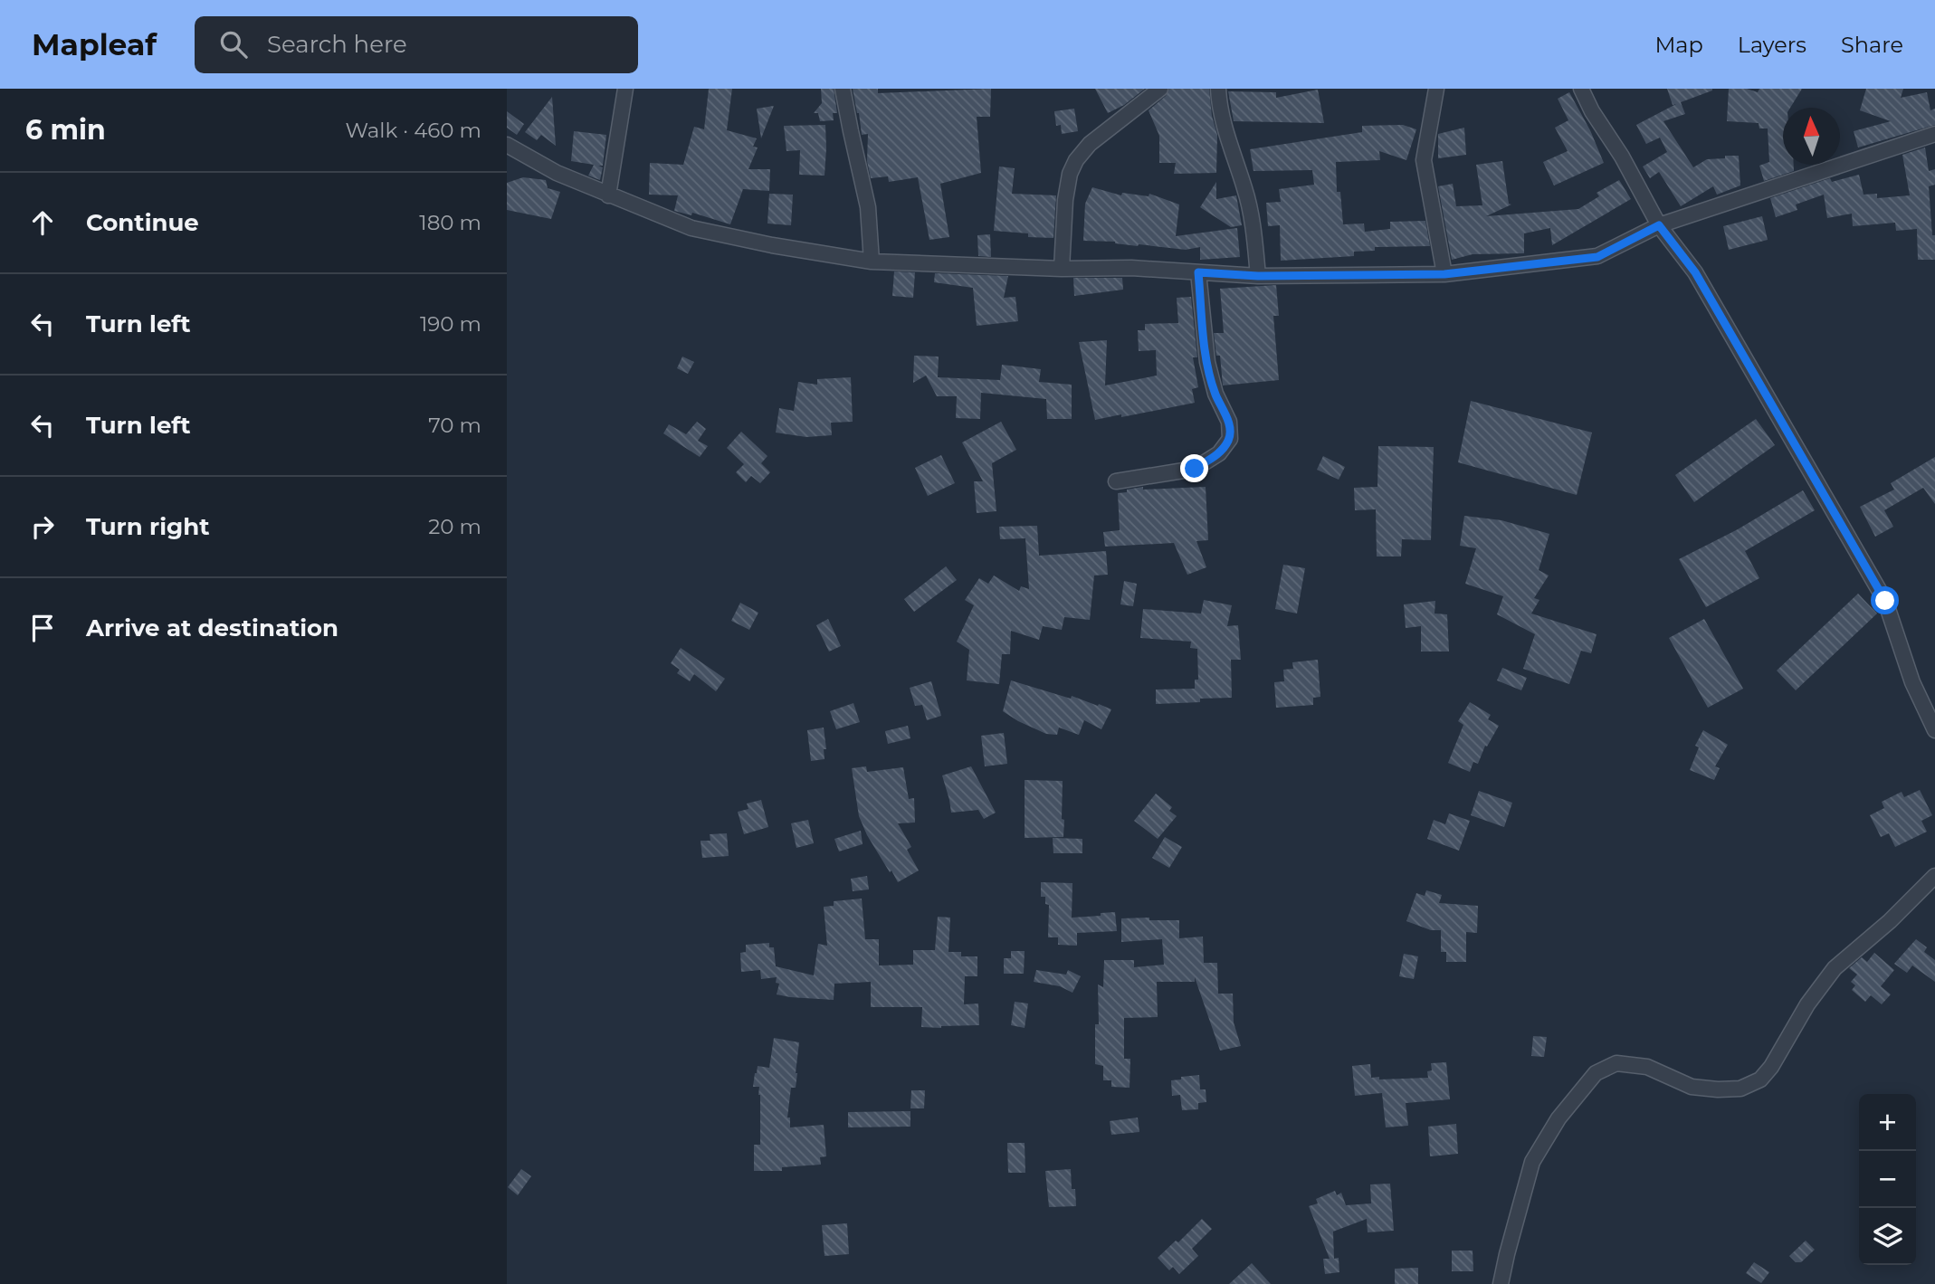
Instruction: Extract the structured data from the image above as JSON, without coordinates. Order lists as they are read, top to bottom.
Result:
{
  "north": "top",
  "page": {
    "header": "Mapleaf",
    "search": "Search here",
    "nav": ["Map", "Layers", "Share"],
    "heading": ["6 min", "Walk · 460 m"],
    "list": [
      ["Continue", "180 m"],
      ["Turn left", "190 m"],
      ["Turn left", "70 m"],
      ["Turn right", "20 m"],
      "Arrive at destination"
    ],
    "map_buttons": ["+", "−"]
  }
}
